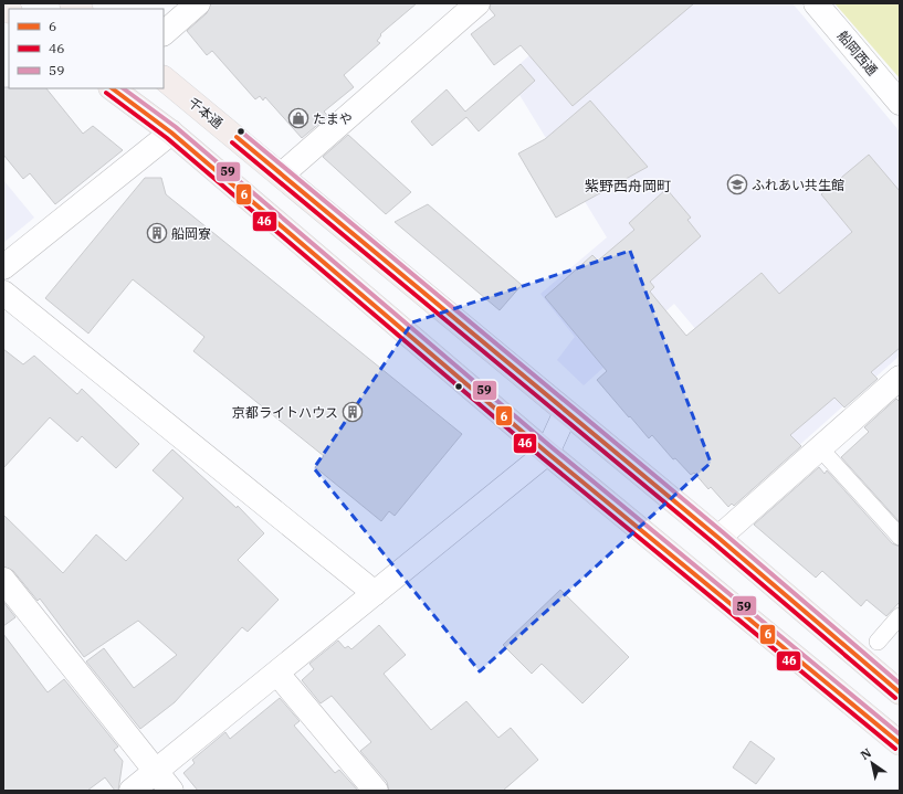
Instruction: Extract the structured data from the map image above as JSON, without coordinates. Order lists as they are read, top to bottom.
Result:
{
  "streets": {
    "main road": ["千本通"],
    "street": ["船岡西通"]
  },
  "districts": ["紫野西舟岡町"],
  "places": {
    "shop": ["たまや"],
    "school or university": ["ふれあい共生館"],
    "building": ["船岡寮", "京都ライトハウス"]
  },
  "lines": ["transit line 6", "transit line 59", "transit line 46"],
  "legend": ["6", "46", "59"],
  "north": "top left"
}
